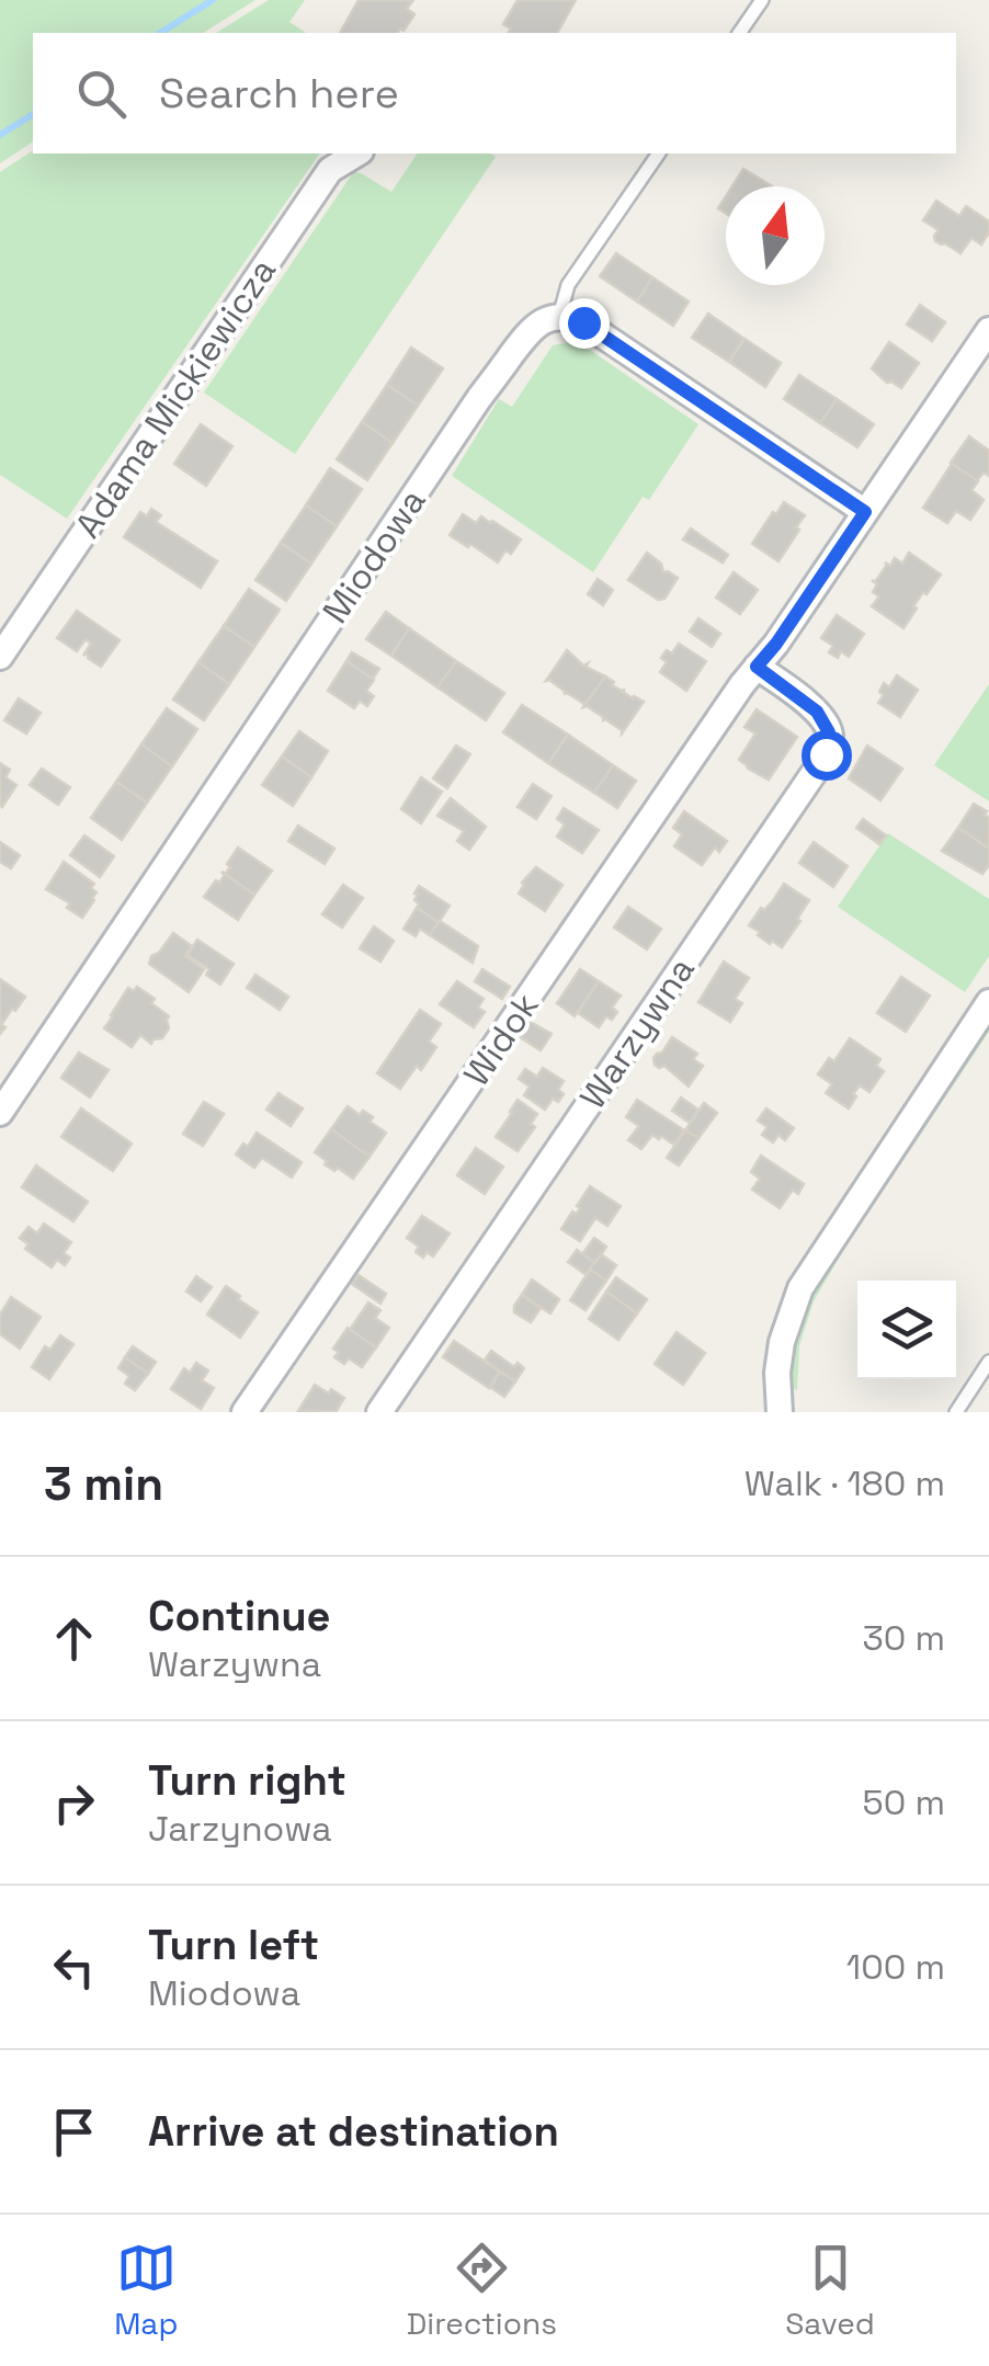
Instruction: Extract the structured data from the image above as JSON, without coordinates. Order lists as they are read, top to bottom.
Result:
{
  "streets": {
    "street": [
      "Adama Mickiewicza",
      "Miodowa",
      "Warzywna",
      "Widok"
    ]
  },
  "crossings": [
    ["Warzywna", "Widok"]
  ],
  "north": "top",
  "page": {
    "search": "Search here",
    "heading": ["3 min", "Walk · 180 m"],
    "list": [
      ["Continue", "Warzywna", "30 m"],
      ["Turn right", "Jarzynowa", "50 m"],
      ["Turn left", "Miodowa", "100 m"],
      "Arrive at destination"
    ],
    "nav": ["Map", "Directions", "Saved"]
  }
}
